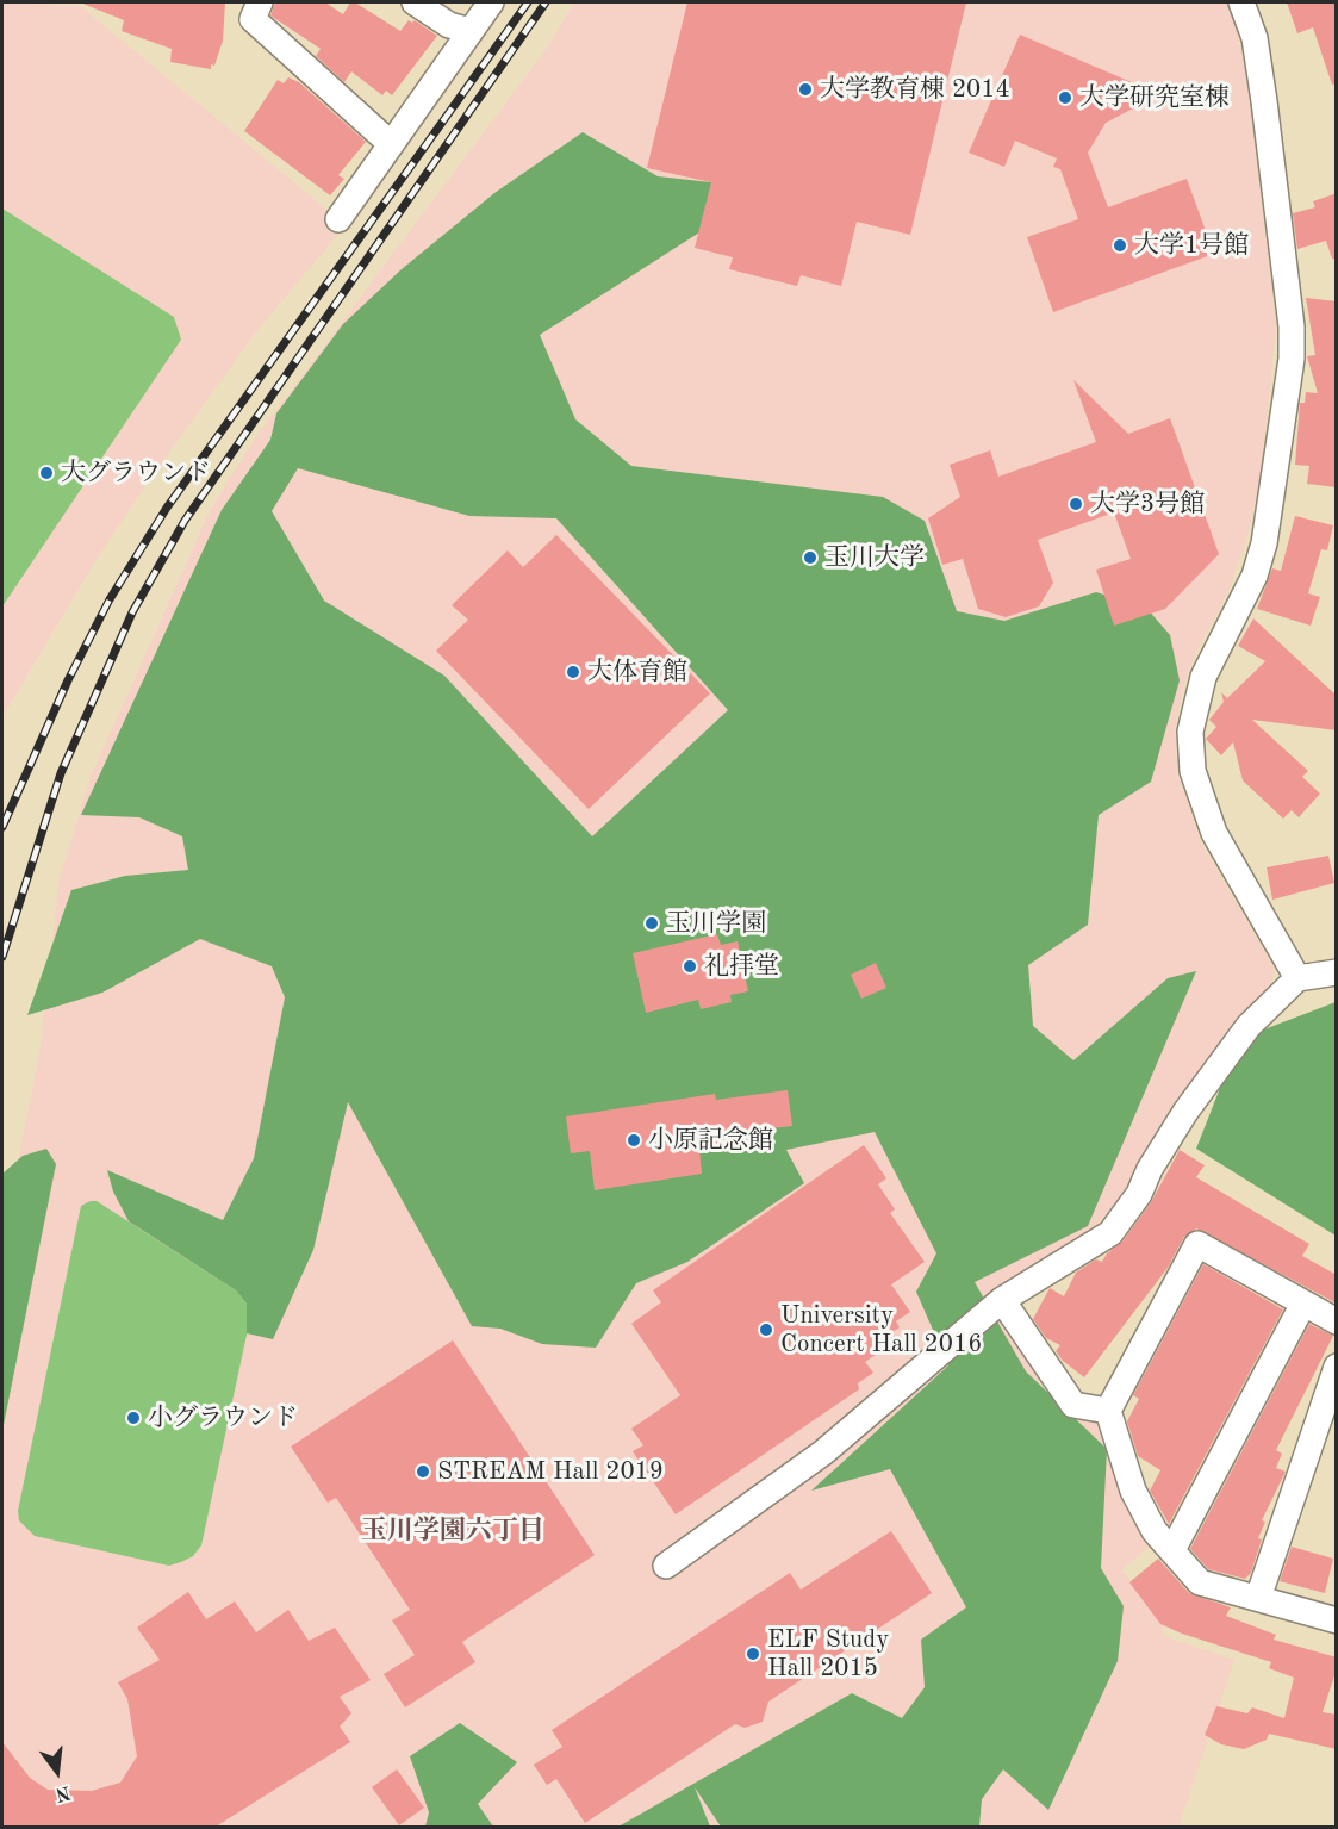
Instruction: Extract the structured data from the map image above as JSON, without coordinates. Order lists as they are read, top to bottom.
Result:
{
  "districts": ["玉川学園六丁目"],
  "places": [
    "大学教育棟 2014",
    "大学研究室棟",
    "大学1号館",
    "大グラウンド",
    "大学3号館",
    "玉川大学",
    "大体育館",
    "玉川学園",
    "礼拝堂",
    "小原記念館",
    "University Concert Hall 2016",
    "小グラウンド",
    "STREAM Hall 2019",
    "ELF Study Hall 2015"
  ],
  "north": "bottom"
}
